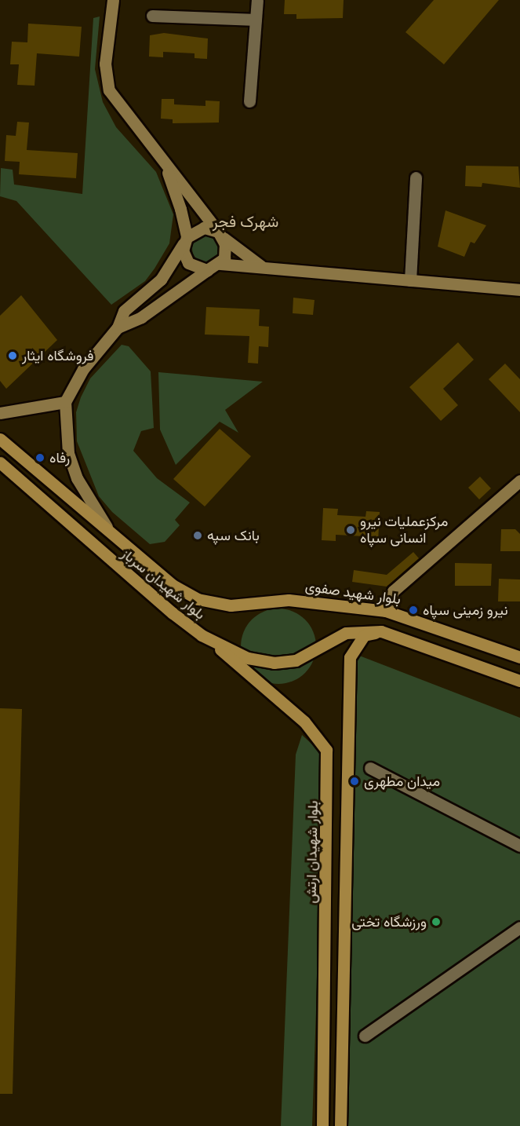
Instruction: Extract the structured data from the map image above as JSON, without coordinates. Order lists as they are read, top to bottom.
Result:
{
  "streets": {
    "main road": ["بلوار شهیدان سرباز", "بلوار شهید صفوی", "بلوار شهیدان ارتش"]
  },
  "crossings": [
    ["بلوار شهیدان سرباز", "بلوار شهید صفوی"],
    ["بلوار شهیدان سرباز", "بلوار شهیدان ارتش"]
  ],
  "districts": ["شهرک فجر"],
  "places": [
    "فروشگاه ایثار",
    "رفاه",
    "مرکزعملیات نیرو انسانی سپاه",
    "بانک سپه",
    "نیرو زمینی سپاه",
    "میدان مطهری",
    "ورزشگاه تختی"
  ]
}
